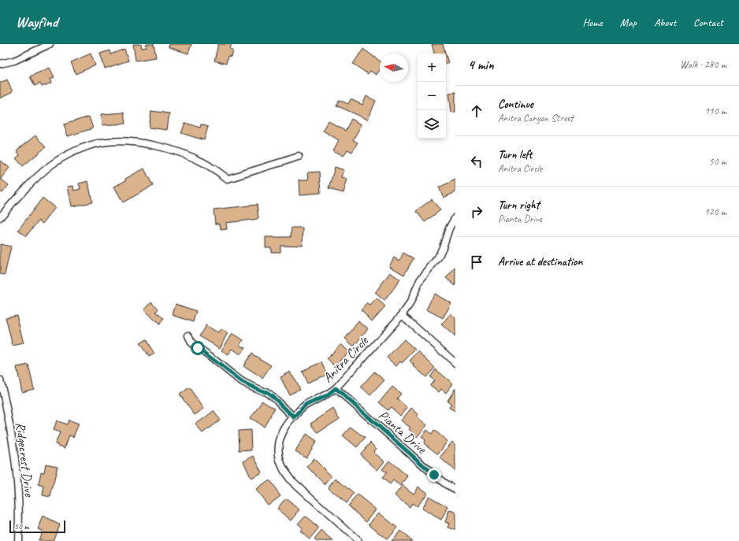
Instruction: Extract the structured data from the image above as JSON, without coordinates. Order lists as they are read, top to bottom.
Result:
{
  "streets": {
    "street": ["Anitra Circle", "Pianta Drive", "Ridgecrest Drive"]
  },
  "crossings": [
    ["Anitra Circle", "Pianta Drive"]
  ],
  "scale_bar": "50 m",
  "north": "left",
  "page": {
    "header": "Wayfind",
    "nav": [
      "Home",
      "Map",
      "About",
      "Contact"
    ],
    "heading": ["4 min", "Walk · 280 m"],
    "map_buttons": ["+", "−"],
    "list": [
      ["Continue", "Anitra Canyon Street", "110 m"],
      ["Turn left", "Anitra Circle", "50 m"],
      ["Turn right", "Pianta Drive", "120 m"],
      "Arrive at destination"
    ],
    "scale": "50 m"
  }
}
